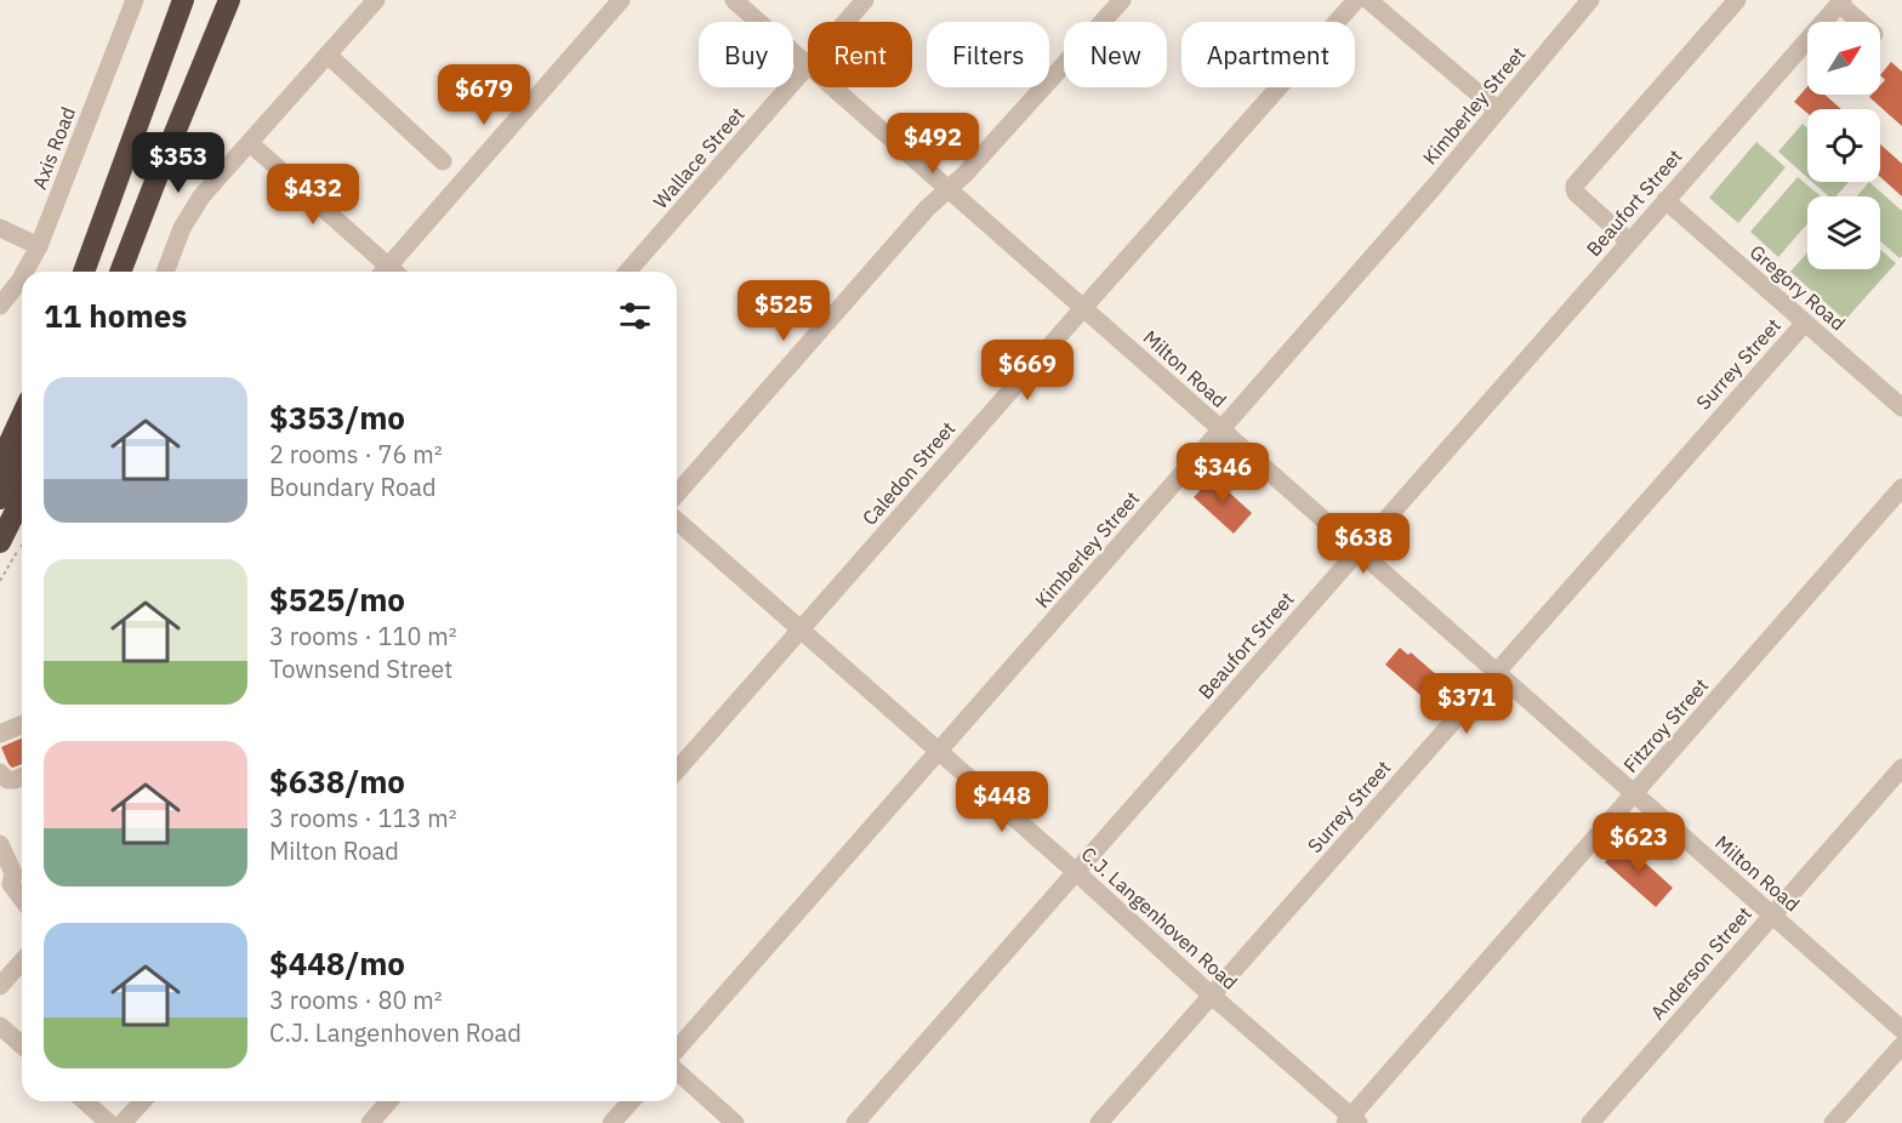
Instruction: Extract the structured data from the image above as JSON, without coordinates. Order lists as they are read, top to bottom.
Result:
{
  "streets": {
    "street": [
      "Kimberley Street",
      "Axis Road",
      "Wallace Street",
      "Beaufort Street",
      "Gregory Road",
      "Surrey Street",
      "Milton Road",
      "Caledon Street",
      "Fitzroy Street",
      "C.J. Langenhoven Road",
      "Anderson Street"
    ]
  },
  "crossings": [
    ["Kimberley Street", "Milton Road"],
    ["Kimberley Street", "C.J. Langenhoven Road"],
    ["Wallace Street", "Milton Road"],
    ["Beaufort Street", "Gregory Road"],
    ["Beaufort Street", "Milton Road"],
    ["Beaufort Street", "C.J. Langenhoven Road"],
    ["Gregory Road", "Surrey Street"],
    ["Surrey Street", "Milton Road"],
    ["Surrey Street", "C.J. Langenhoven Road"],
    ["Milton Road", "Caledon Street"],
    ["Milton Road", "Fitzroy Street"],
    ["Milton Road", "Anderson Street"],
    ["Caledon Street", "C.J. Langenhoven Road"],
    ["Fitzroy Street", "C.J. Langenhoven Road"]
  ],
  "north": "top right",
  "page": {
    "chip": [
      "Buy",
      "Rent",
      "Filters",
      "New",
      "Apartment"
    ],
    "price": [
      "$679",
      "$492",
      "$353",
      "$432",
      "$525",
      "$669",
      "$346",
      "$638",
      "$371",
      "$448",
      "$623"
    ],
    "heading": "11 homes",
    "list": [
      {
        "name": "$353/mo",
        "note": "2 rooms · 76 m² · Boundary Road"
      },
      {
        "name": "$525/mo",
        "note": "3 rooms · 110 m² · Townsend Street"
      },
      {
        "name": "$638/mo",
        "note": "3 rooms · 113 m² · Milton Road"
      },
      {
        "name": "$448/mo",
        "note": "3 rooms · 80 m² · C.J. Langenhoven Road"
      }
    ]
  }
}
